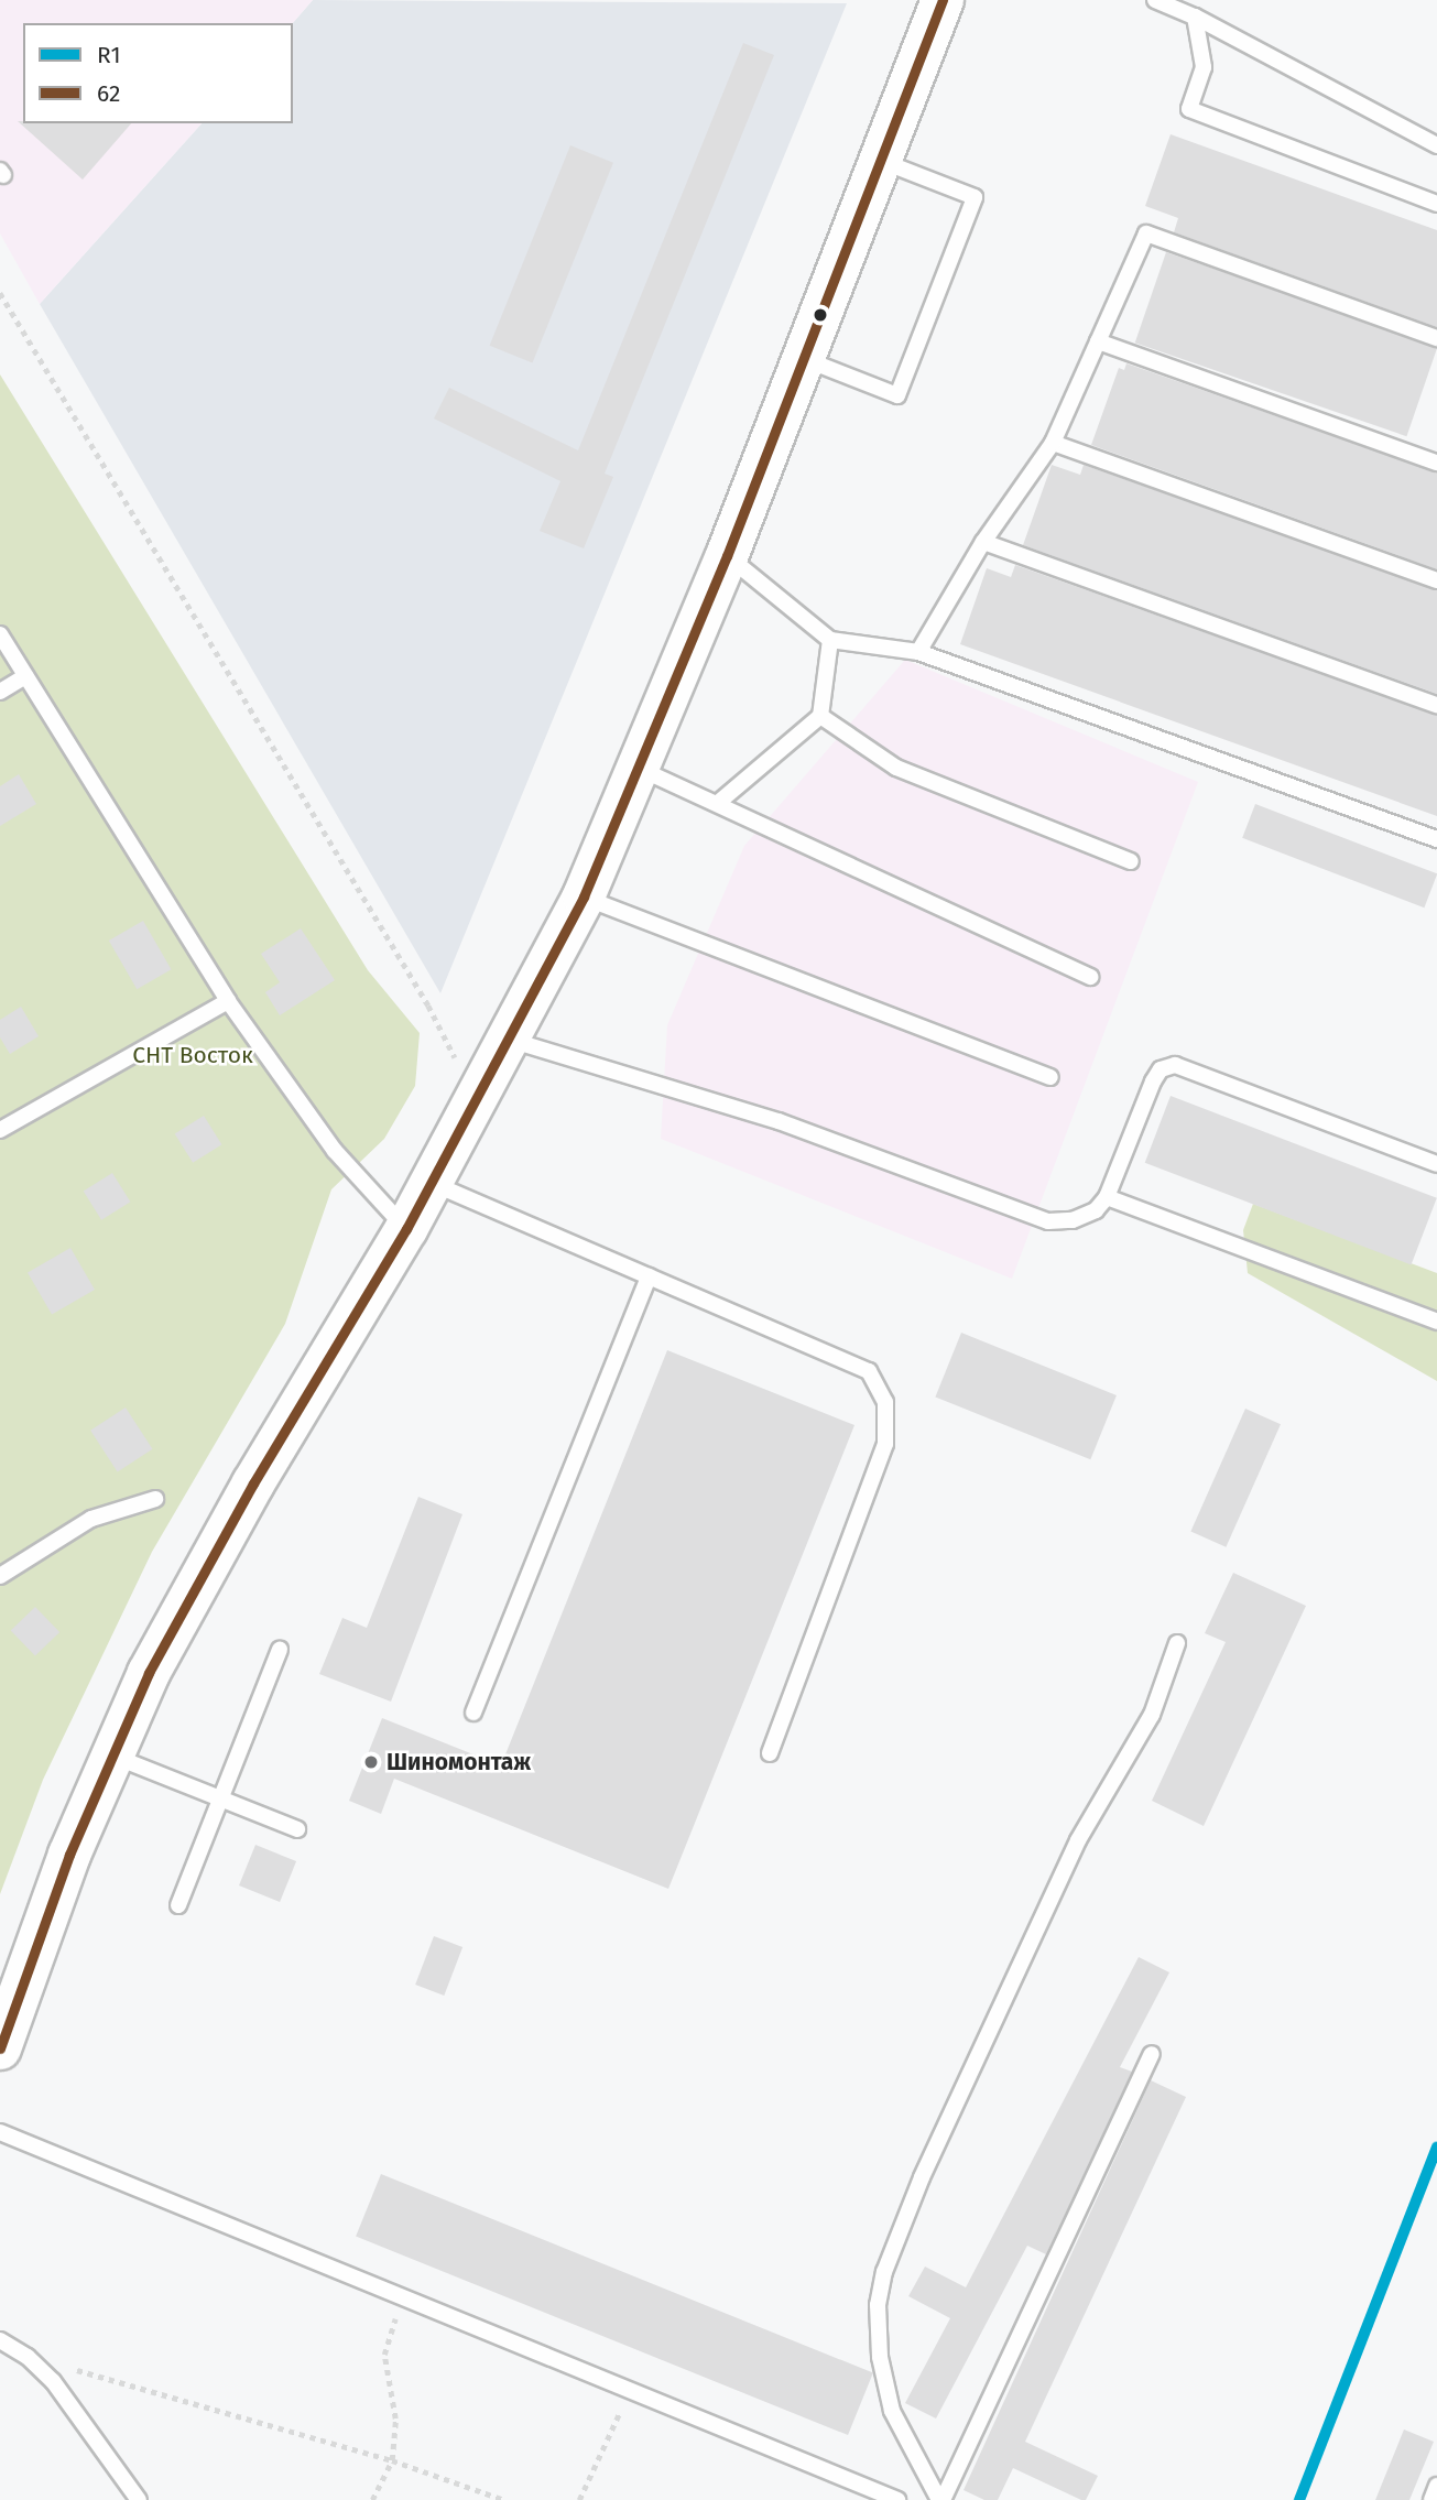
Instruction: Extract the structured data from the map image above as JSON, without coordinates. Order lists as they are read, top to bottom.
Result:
{
  "parks": ["СНТ Восток"],
  "places": ["Шиномонтаж"],
  "lines": ["transit line 62", "transit line R1"],
  "legend": ["R1", "62"]
}
